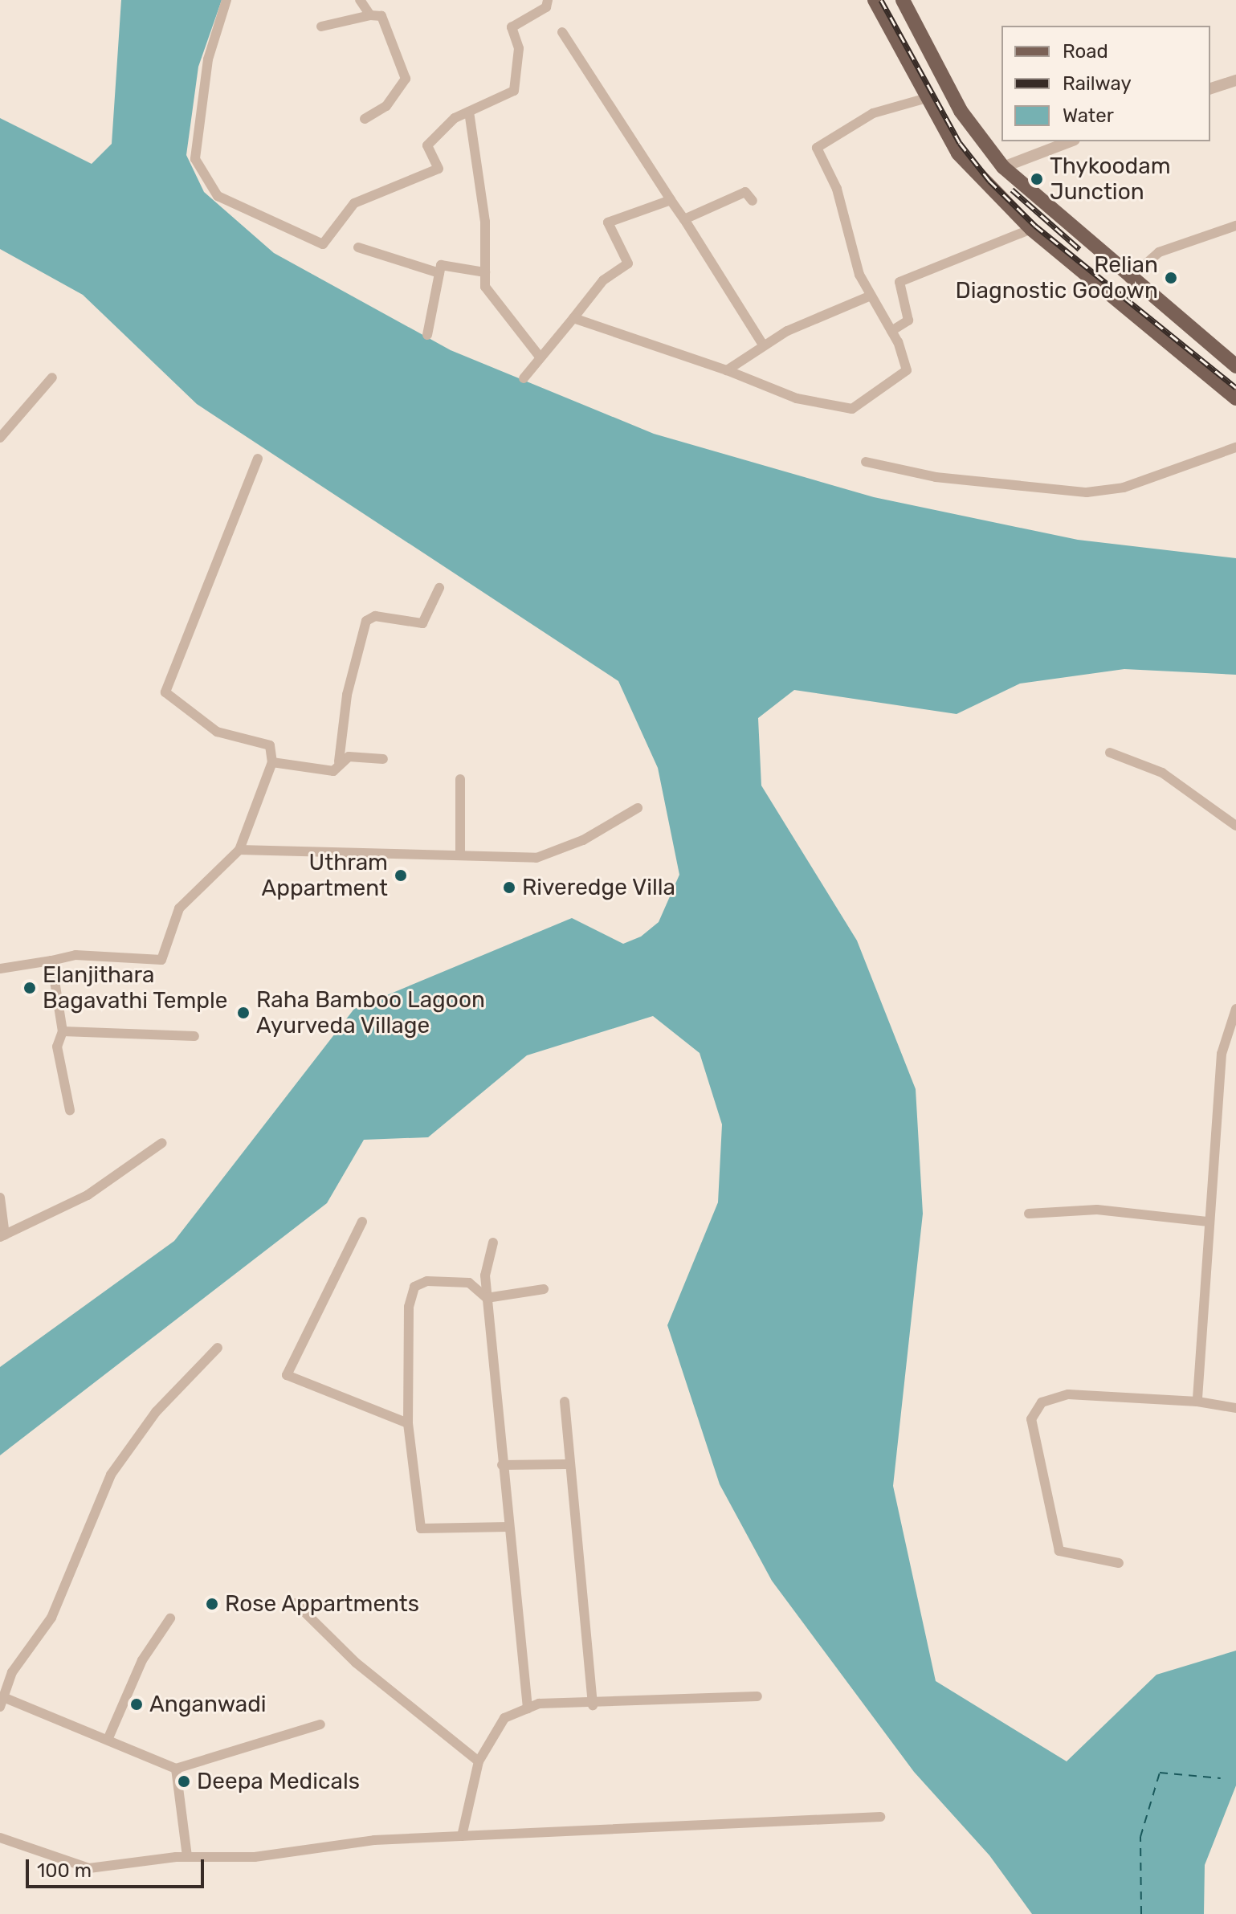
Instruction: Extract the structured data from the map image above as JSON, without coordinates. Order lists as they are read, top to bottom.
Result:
{
  "places": [
    "Thykoodam Junction",
    "Relian Diagnostic Godown",
    "Uthram Appartment",
    "Riveredge Villa",
    "Elanjithara Bagavathi Temple",
    "Raha Bamboo Lagoon Ayurveda Village",
    "Rose Appartments",
    "Anganwadi",
    "Deepa Medicals"
  ],
  "legend": ["Road", "Railway", "Water"],
  "scale_bar": "100 m"
}
